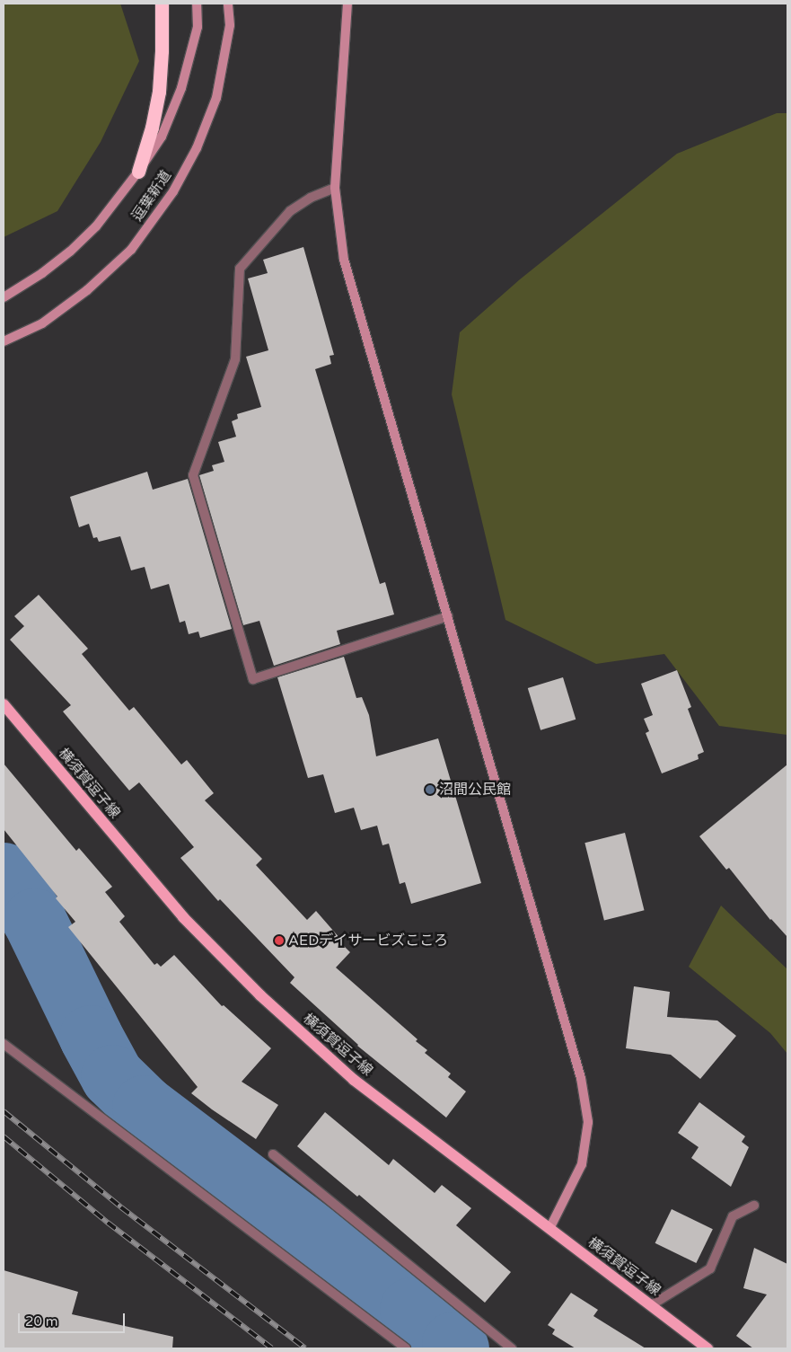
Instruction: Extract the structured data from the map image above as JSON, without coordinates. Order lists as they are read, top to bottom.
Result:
{
  "streets": {
    "main road": ["横須賀逗子線"],
    "street": ["逗葉新道"]
  },
  "places": ["沼間公民館", "AEDデイサービズこころ"],
  "scale_bar": "20 m"
}
